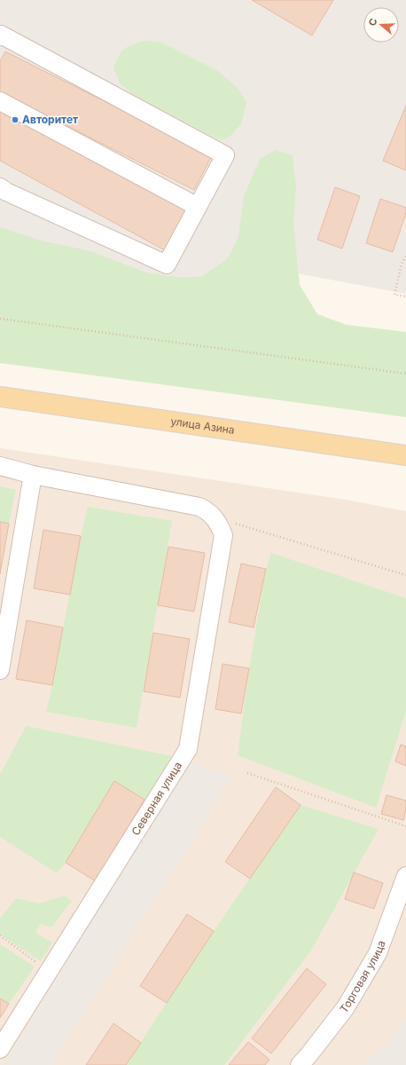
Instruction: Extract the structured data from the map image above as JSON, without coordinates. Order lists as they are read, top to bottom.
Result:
{
  "streets": {
    "main road": ["улица Азина"],
    "street": ["Северная улица", "Торговая улица"]
  },
  "places": ["Авторитет"],
  "north": "left"
}
